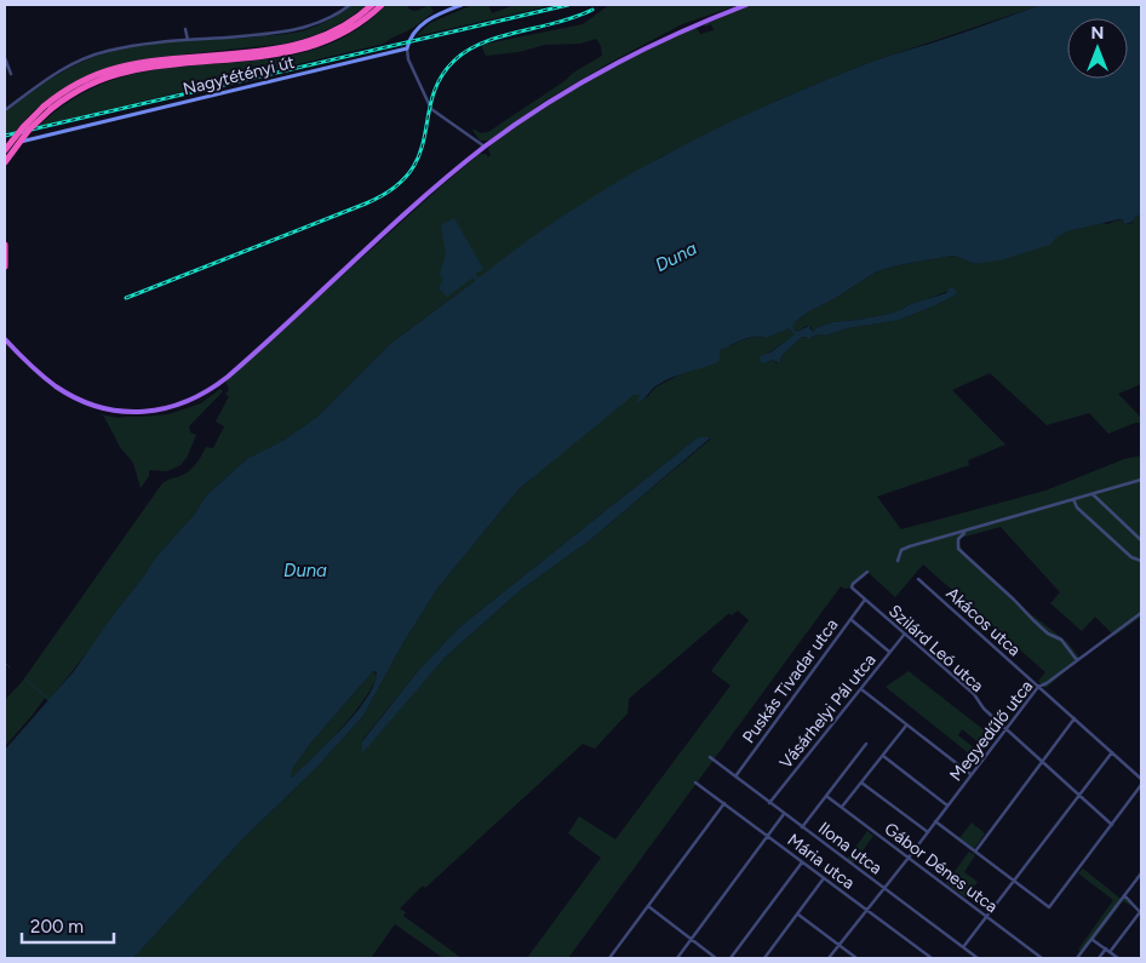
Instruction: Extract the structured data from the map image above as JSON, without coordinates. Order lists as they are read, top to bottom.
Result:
{
  "streets": {
    "main road": ["Nagytétényi út"],
    "street": [
      "Akácos utca",
      "Szilárd Leó utca",
      "Puskás Tivadar utca",
      "Vásárhelyi Pál utca",
      "Megyedűlő utca",
      "Ilona utca",
      "Mária utca",
      "Gábor Dénes utca"
    ]
  },
  "crossings": [
    ["Akácos utca", "Megyedűlő utca"],
    ["Szilárd Leó utca", "Puskás Tivadar utca"],
    ["Szilárd Leó utca", "Vásárhelyi Pál utca"],
    ["Szilárd Leó utca", "Megyedűlő utca"],
    ["Puskás Tivadar utca", "Ilona utca"],
    ["Vásárhelyi Pál utca", "Ilona utca"],
    ["Megyedűlő utca", "Ilona utca"],
    ["Megyedűlő utca", "Mária utca"],
    ["Megyedűlő utca", "Gábor Dénes utca"]
  ],
  "water": ["Duna"],
  "scale_bar": "200 m",
  "north": "top"
}
